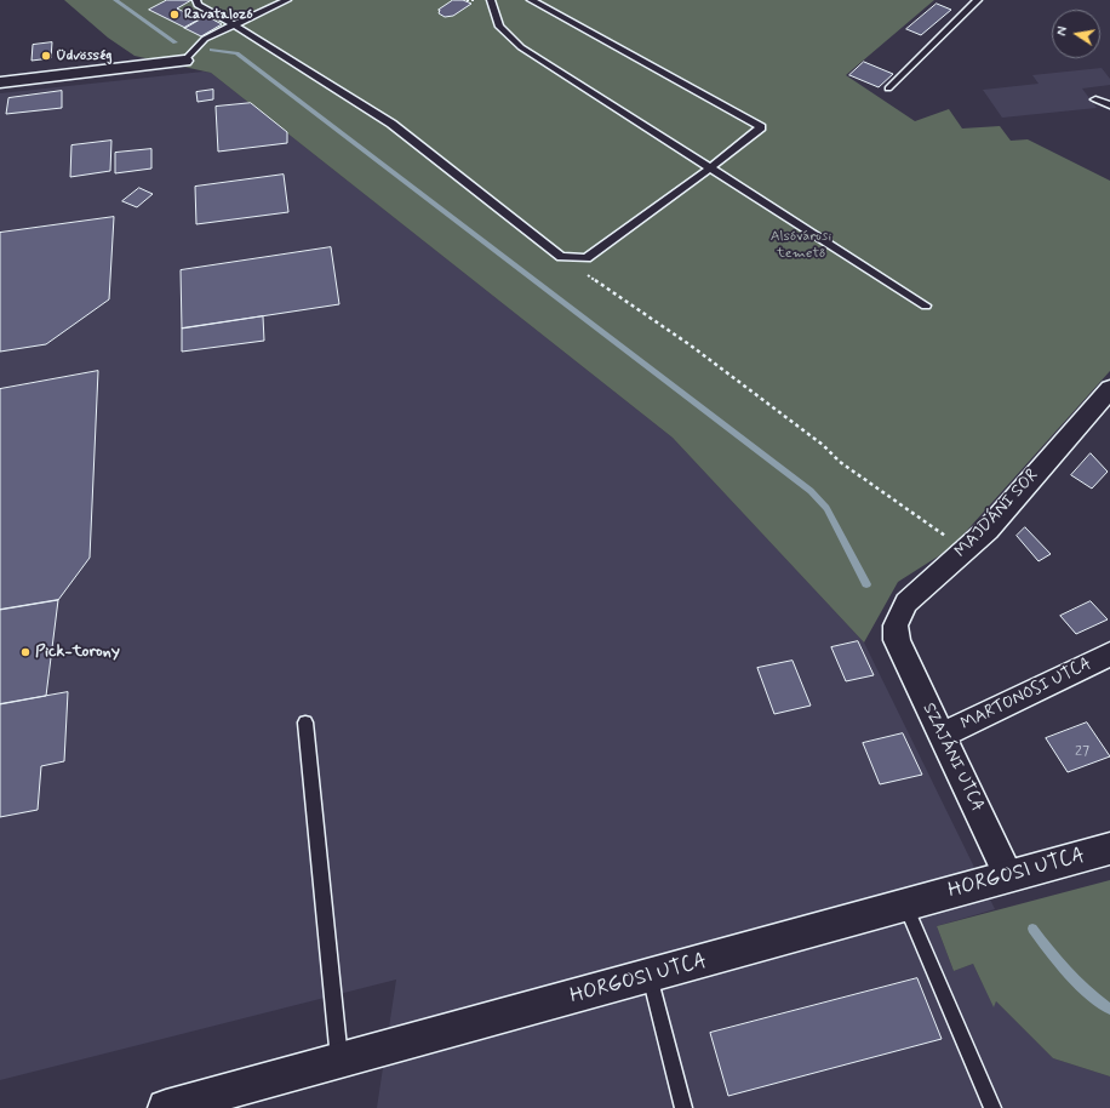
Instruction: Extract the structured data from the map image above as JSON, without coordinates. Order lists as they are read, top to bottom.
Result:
{
  "streets": {
    "street": [
      "MAJDÁNI SOR",
      "MARTONOSI UTCA",
      "SZAJÁNI UTCA",
      "HORGOSI UTCA"
    ]
  },
  "crossings": [
    ["MAJDÁNI SOR", "SZAJÁNI UTCA"],
    ["MARTONOSI UTCA", "SZAJÁNI UTCA"],
    ["SZAJÁNI UTCA", "HORGOSI UTCA"]
  ],
  "parks": ["Alsóvárosi temető"],
  "places": ["Ravatalozó", "Üdvösség", "Pick-torony"],
  "house_numbers": ["27"],
  "north": "left"
}
